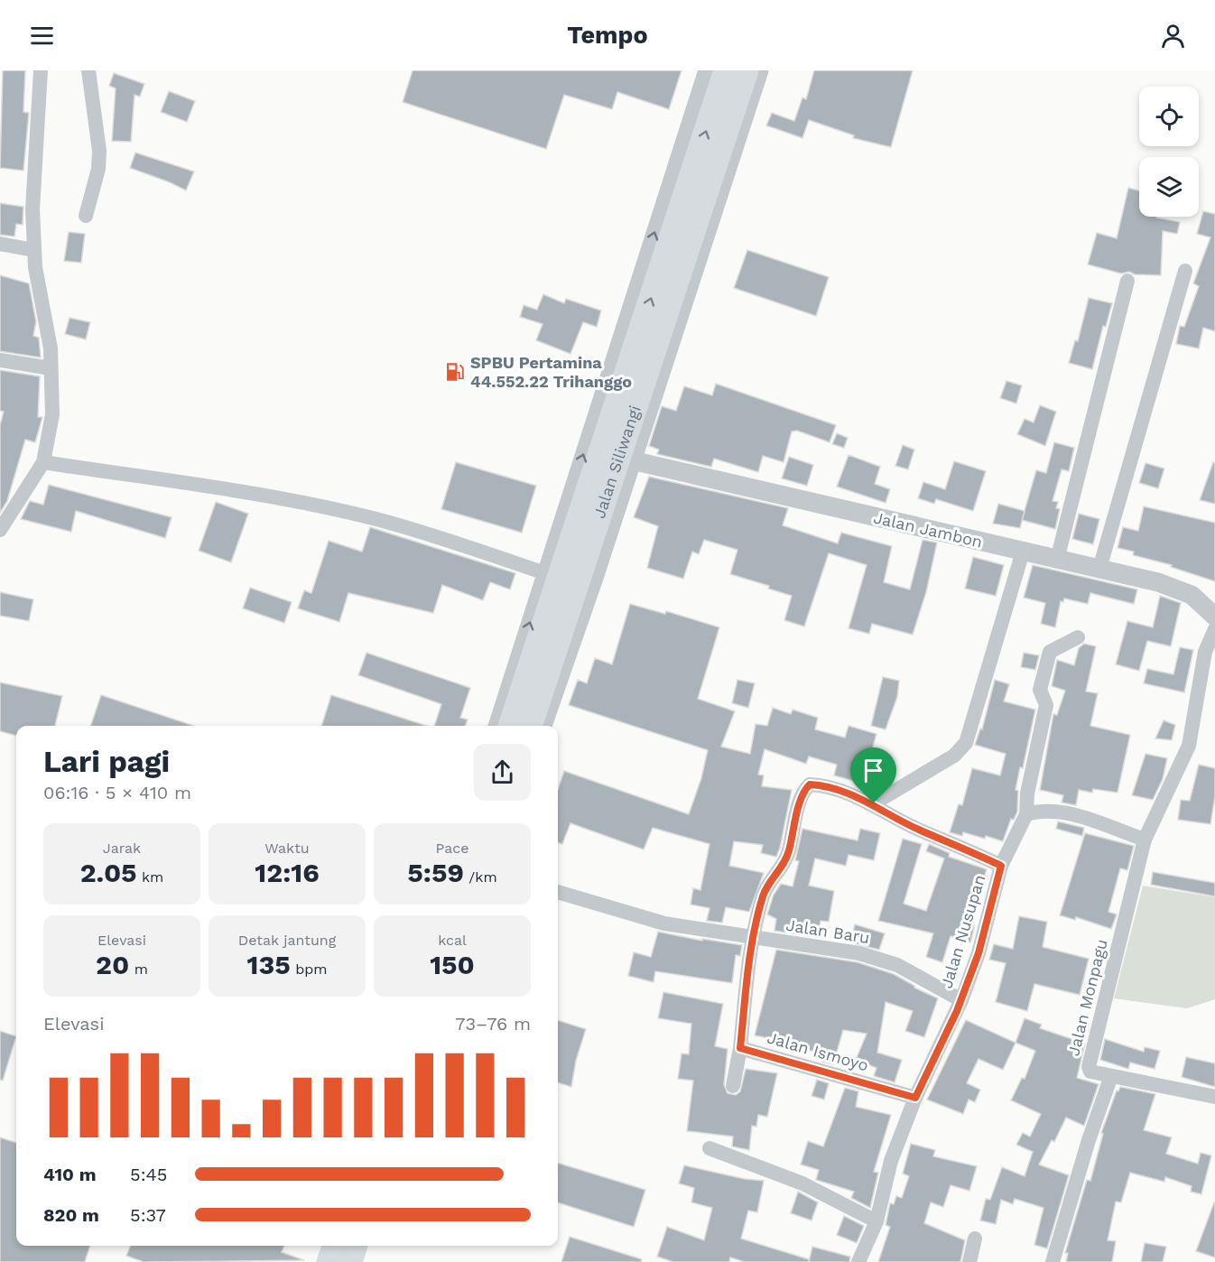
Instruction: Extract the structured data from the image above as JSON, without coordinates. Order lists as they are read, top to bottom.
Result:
{
  "streets": {
    "highway": ["Jalan Siliwangi"],
    "street": [
      "Jalan Jambon",
      "Jalan Baru",
      "Jalan Nusupan",
      "Jalan Monpagu",
      "Jalan Ismoyo"
    ]
  },
  "crossings": [
    ["Jalan Baru", "Jalan Nusupan"],
    ["Jalan Baru", "Jalan Ismoyo"],
    ["Jalan Nusupan", "Jalan Ismoyo"]
  ],
  "places": {
    "fuel station": ["SPBU Pertamina 44.552.22 Trihanggo"]
  },
  "page": {
    "header": "Tempo",
    "heading": ["Lari pagi", "06:16 · 5 × 410 m"],
    "stats": [
      ["Jarak", "2.05 km"],
      ["Waktu", "12:16"],
      ["Pace", "5:59 /km"],
      ["Elevasi", "20 m"],
      ["Detak jantung", "135 bpm"],
      ["kcal", "150"]
    ],
    "chart": ["Elevasi", "73–76 m"],
    "list": [
      {
        "name": "410 m",
        "note": "5:45"
      },
      {
        "name": "820 m",
        "note": "5:37"
      }
    ]
  }
}
